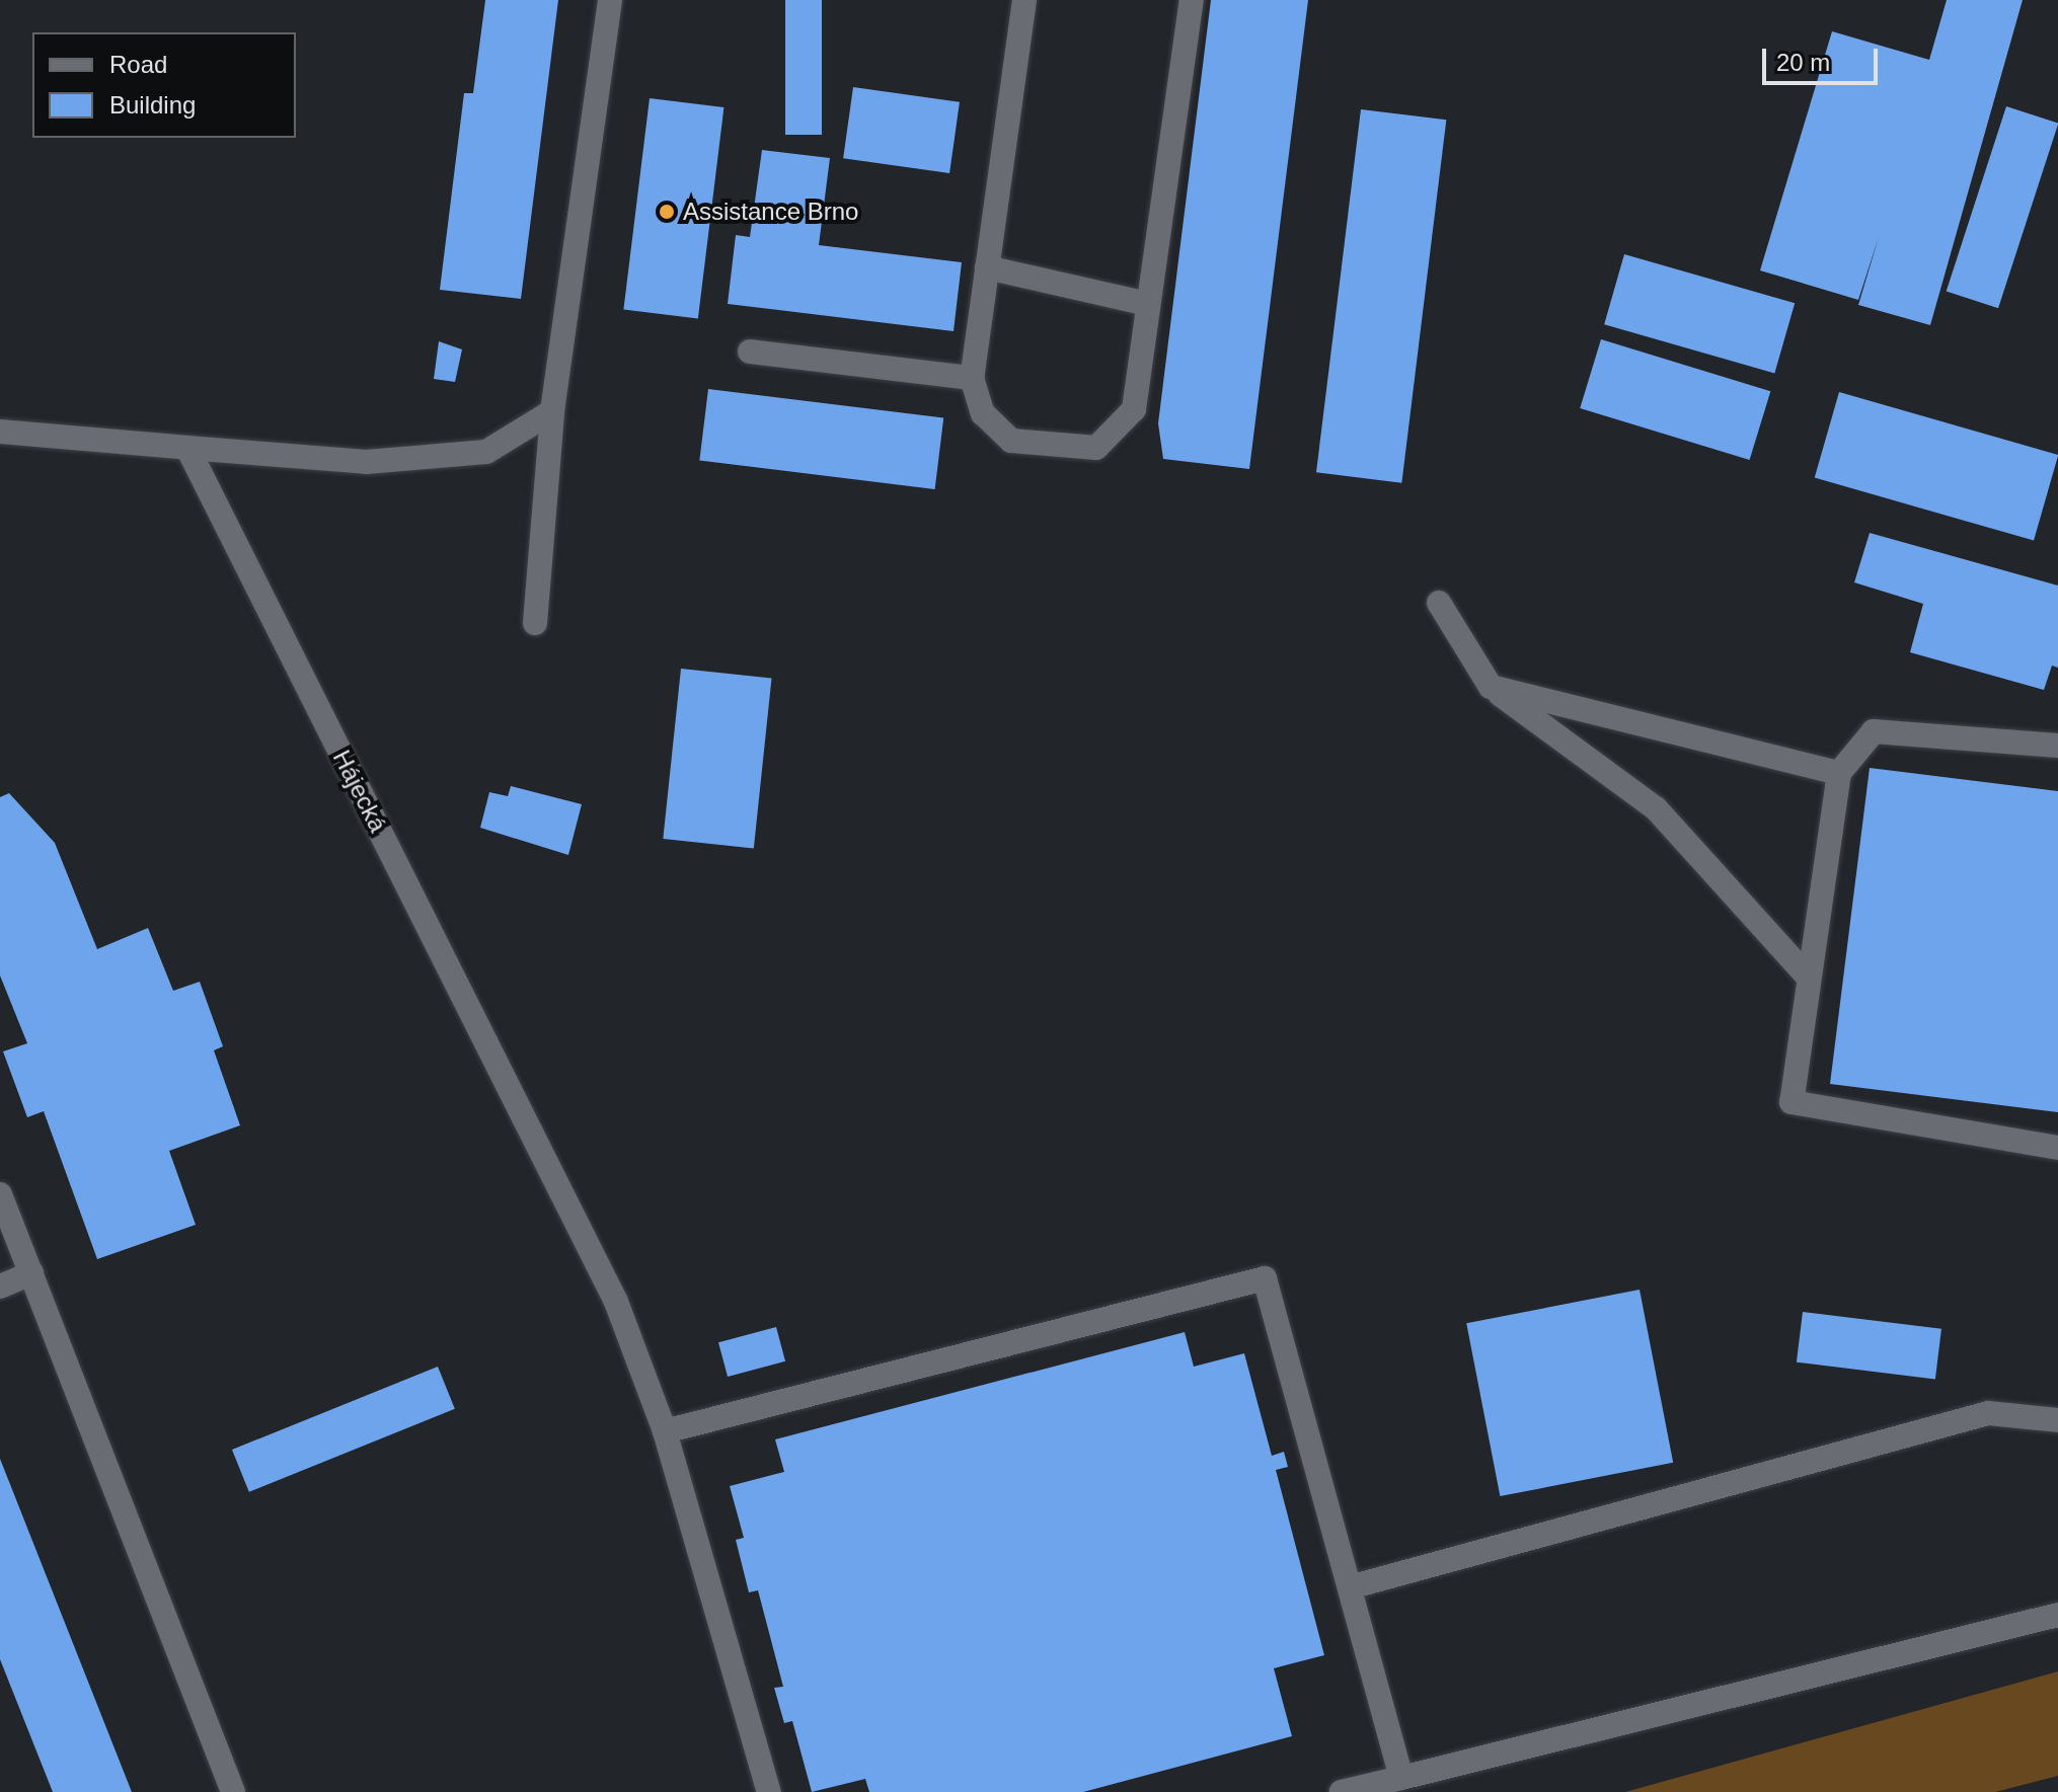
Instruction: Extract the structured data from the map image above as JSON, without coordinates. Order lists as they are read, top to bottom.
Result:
{
  "streets": {
    "street": ["Hájecká"]
  },
  "places": ["Assistance Brno"],
  "legend": ["Road", "Building"],
  "scale_bar": "20 m"
}
